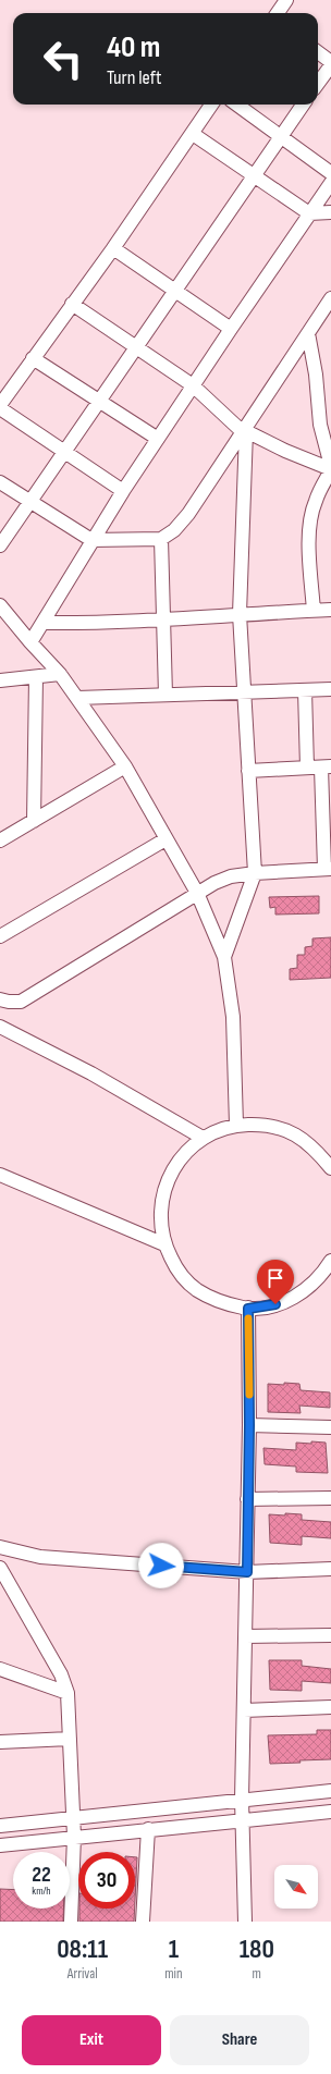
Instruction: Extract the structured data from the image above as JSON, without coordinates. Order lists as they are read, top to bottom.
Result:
{
  "north": "bottom right",
  "page": {
    "turn": ["40 m", "Turn left"],
    "speed": "22 km/h",
    "limit": "30",
    "eta": [
      "08:11",
      "Arrival",
      "1",
      "min",
      "180",
      "m"
    ],
    "buttons": ["Exit", "Share"]
  }
}
